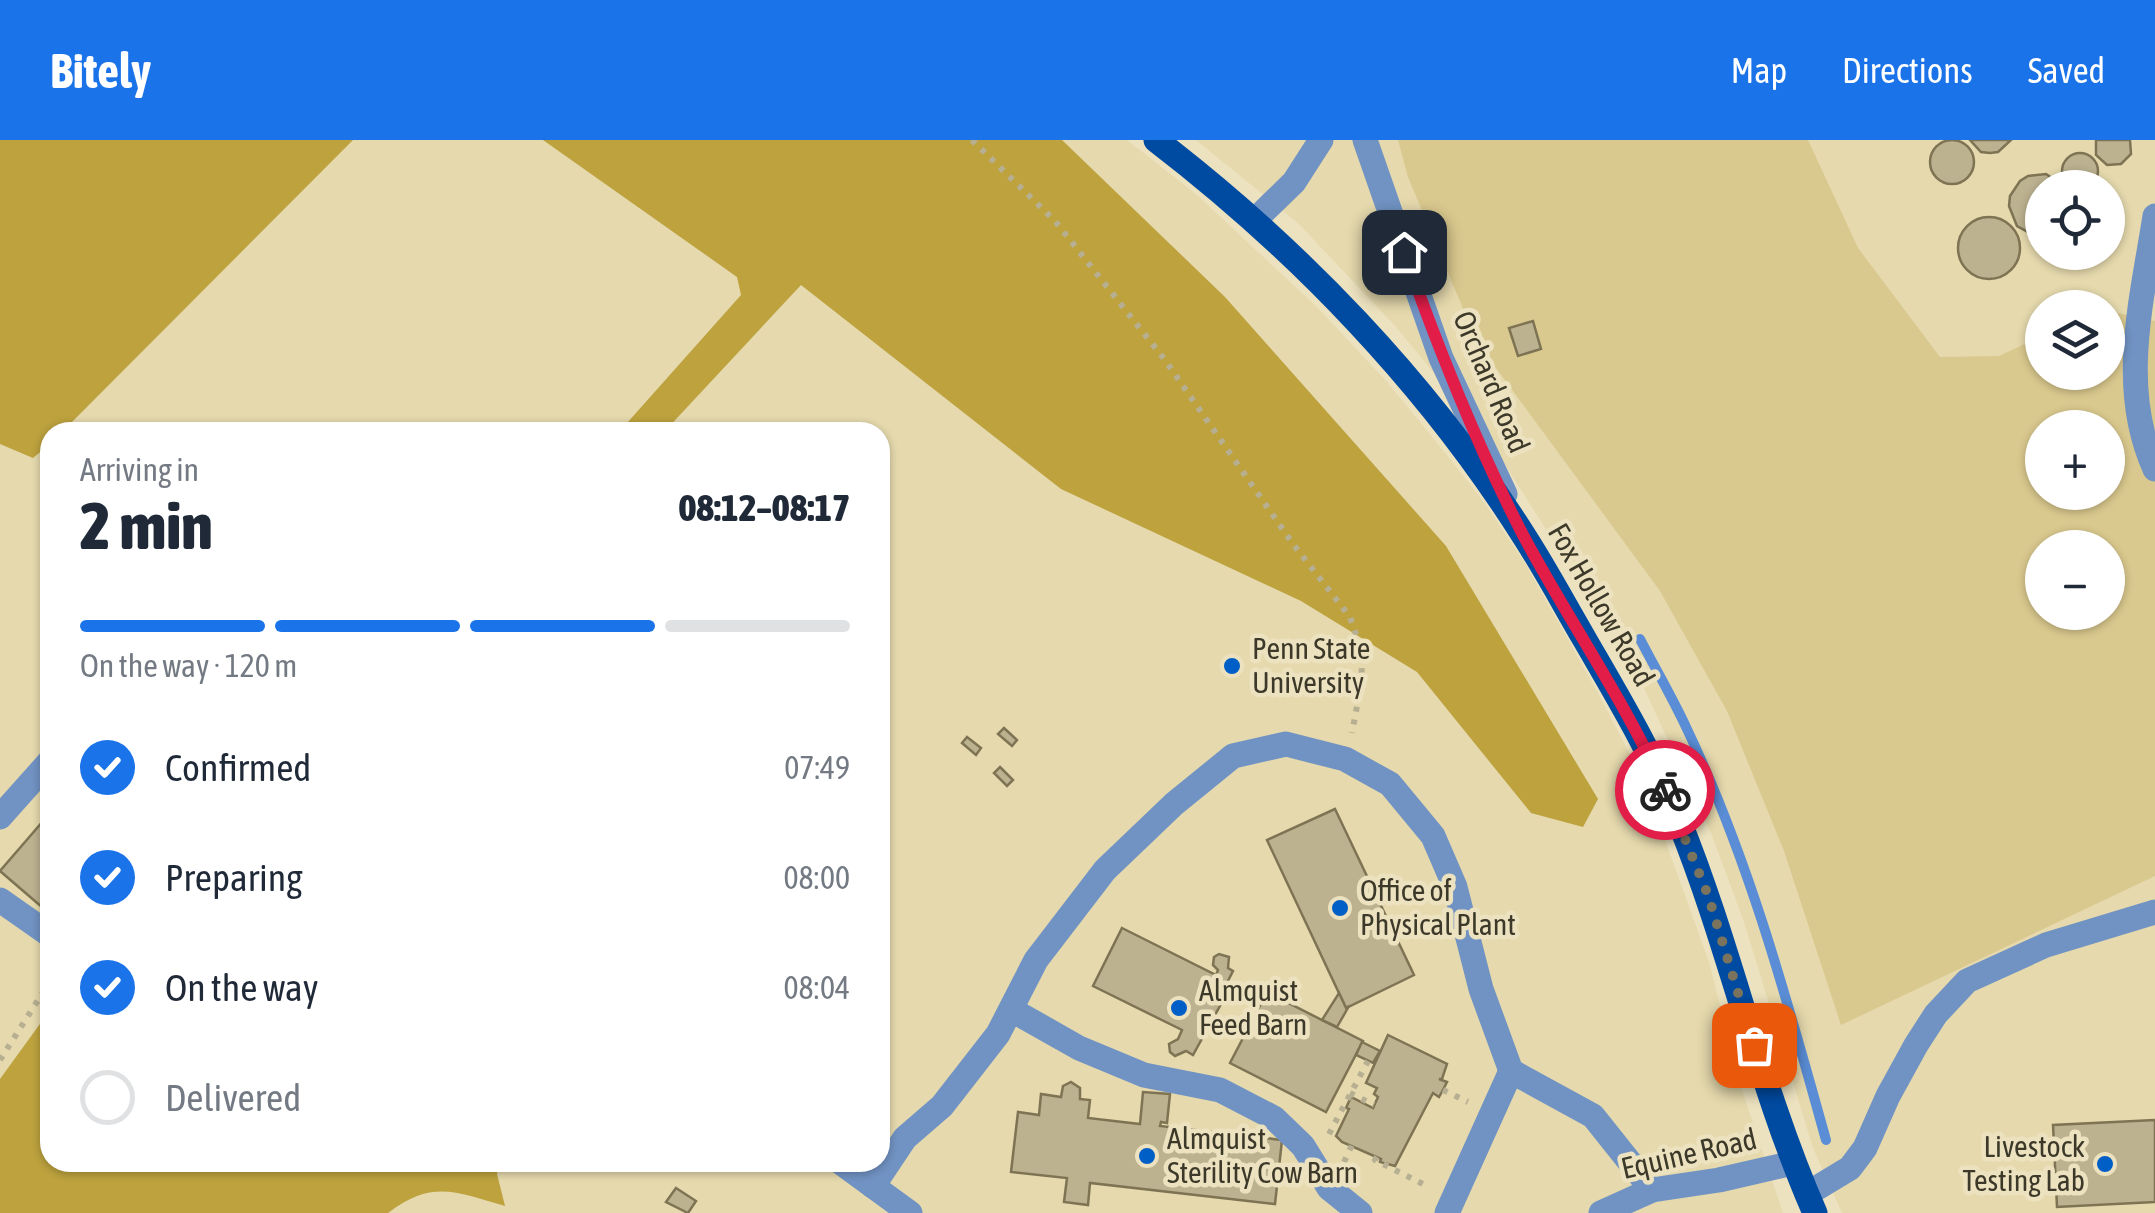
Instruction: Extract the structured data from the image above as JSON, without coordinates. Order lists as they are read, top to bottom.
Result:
{
  "streets": {
    "main road": ["Fox Hollow Road"],
    "street": ["Orchard Road", "Equine Road"]
  },
  "crossings": [
    ["Orchard Road", "Fox Hollow Road"],
    ["Fox Hollow Road", "Equine Road"]
  ],
  "places": [
    "Penn State University",
    "Office of Physical Plant",
    "Almquist Feed Barn",
    "Almquist Sterility Cow Barn",
    "Livestock Testing Lab"
  ],
  "page": {
    "header": "Bitely",
    "nav": ["Map", "Directions", "Saved"],
    "map_buttons": ["+", "−"],
    "heading": ["2 min", "Arriving in", "08:12–08:17"],
    "bar": "On the way · 120 m",
    "list": [
      ["Confirmed", "07:49"],
      ["Preparing", "08:00"],
      ["On the way", "08:04"],
      "Delivered"
    ]
  }
}
